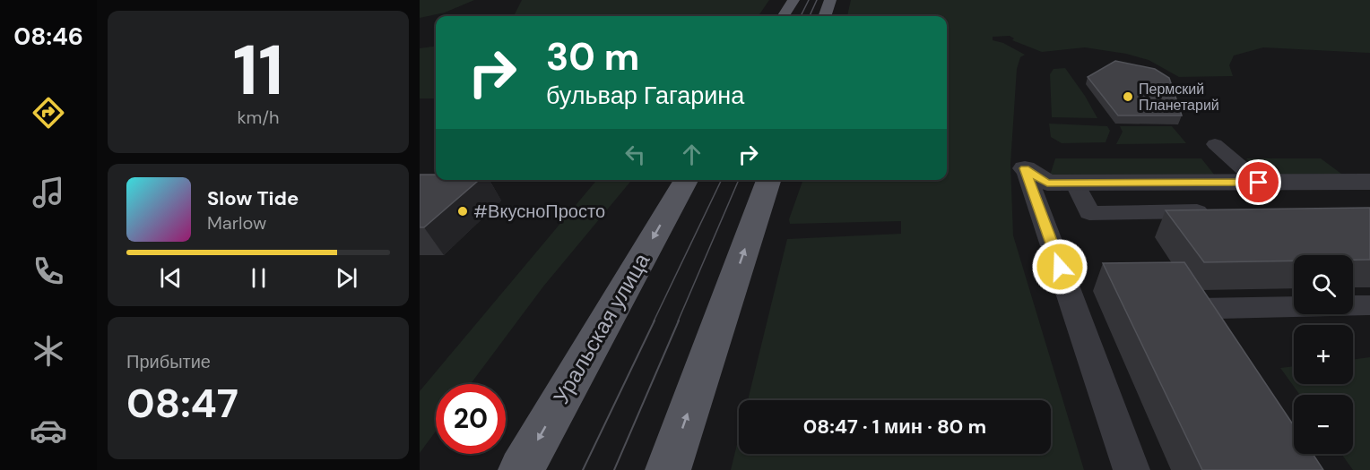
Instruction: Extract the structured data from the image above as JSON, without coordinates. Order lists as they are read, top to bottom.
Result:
{
  "streets": {
    "main road": ["Уральская улица"]
  },
  "places": ["Пермский Планетарий", "#ВкусноПросто"],
  "page": {
    "tabs": "08:46",
    "tile": [
      ["11", "km/h"],
      ["Прибытие", "08:47"]
    ],
    "turn": ["30 m", "бульвар Гагарина"],
    "song": ["Slow Tide", "Marlow"],
    "map_buttons": ["+", "−"],
    "limit": "20",
    "trip": "08:47 · 1 мин · 80 m"
  }
}
